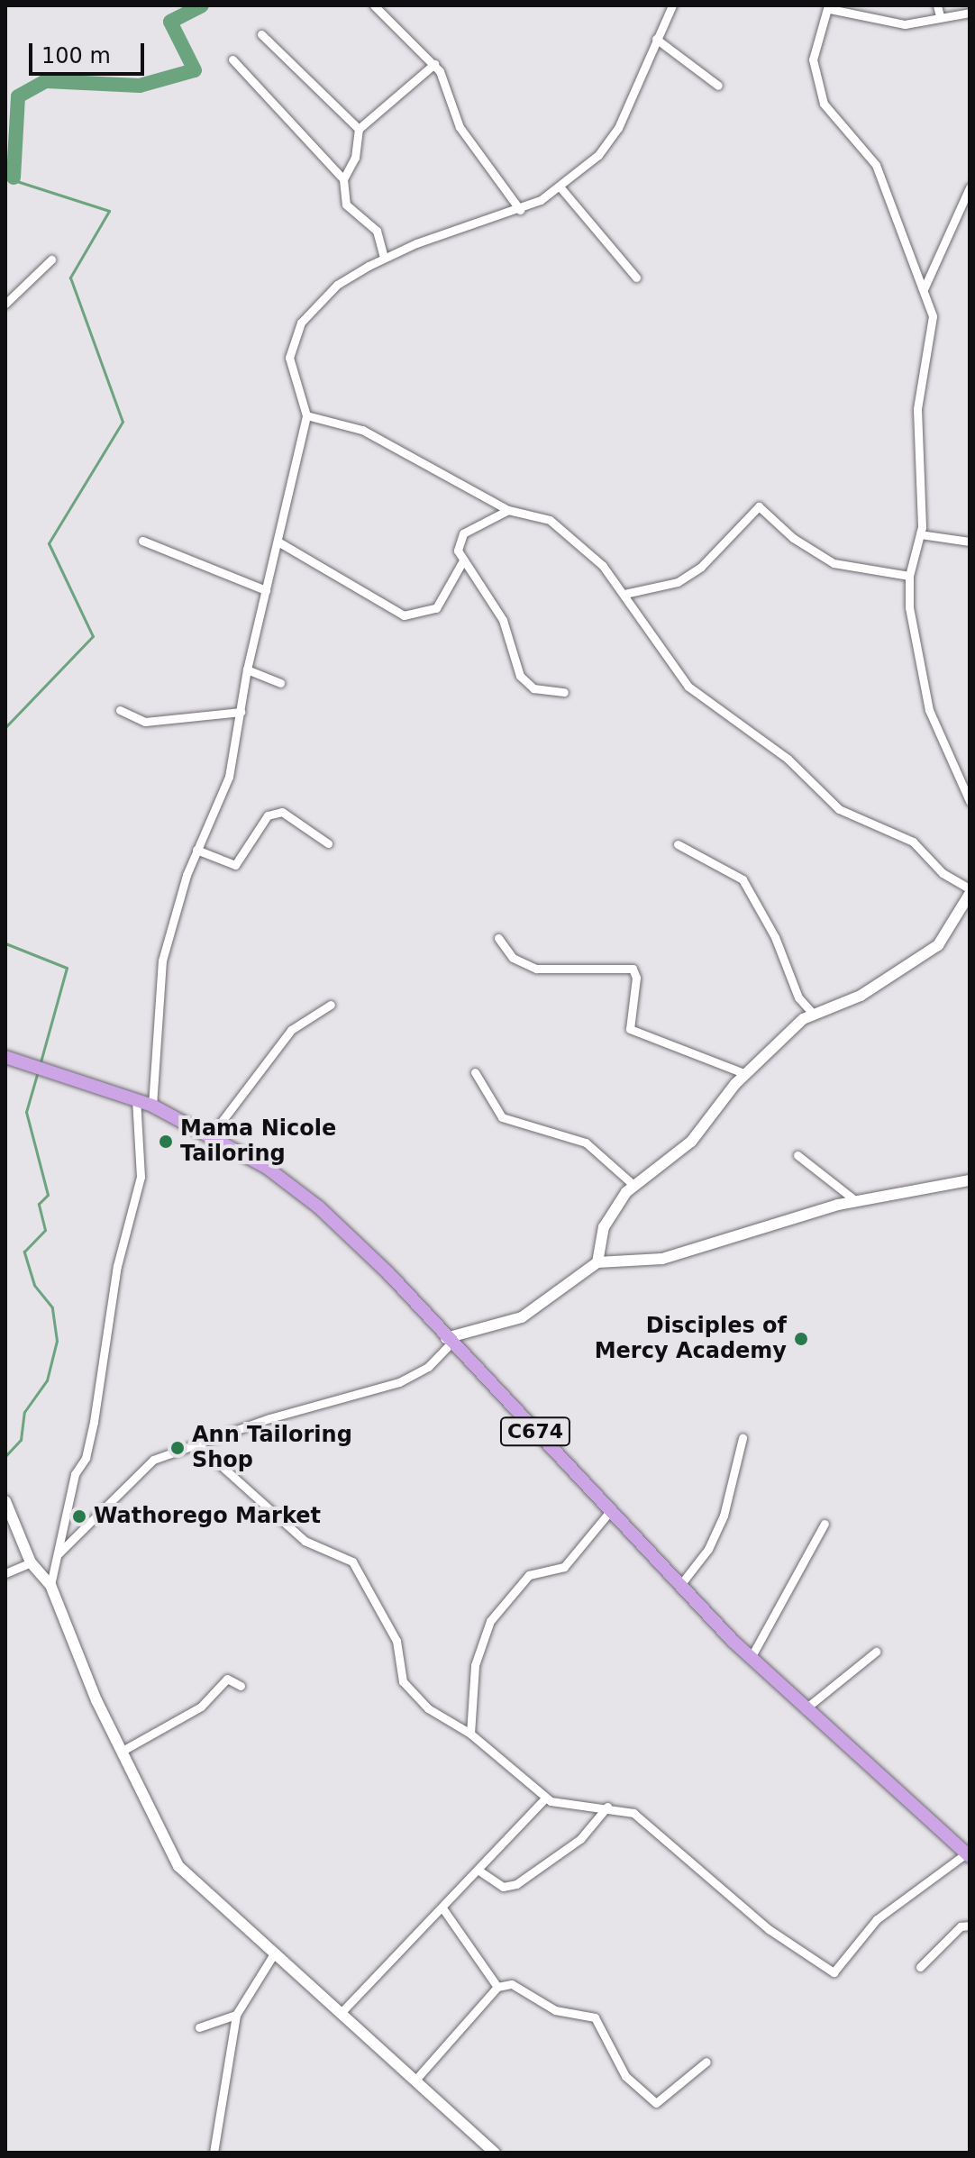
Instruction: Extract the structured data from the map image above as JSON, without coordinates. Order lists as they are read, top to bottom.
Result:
{
  "streets": {
    "main road": ["C674"]
  },
  "places": [
    "Mama Nicole Tailoring",
    "Disciples of Mercy Academy",
    "Ann Tailoring Shop",
    "Wathorego Market"
  ],
  "scale_bar": "100 m"
}
